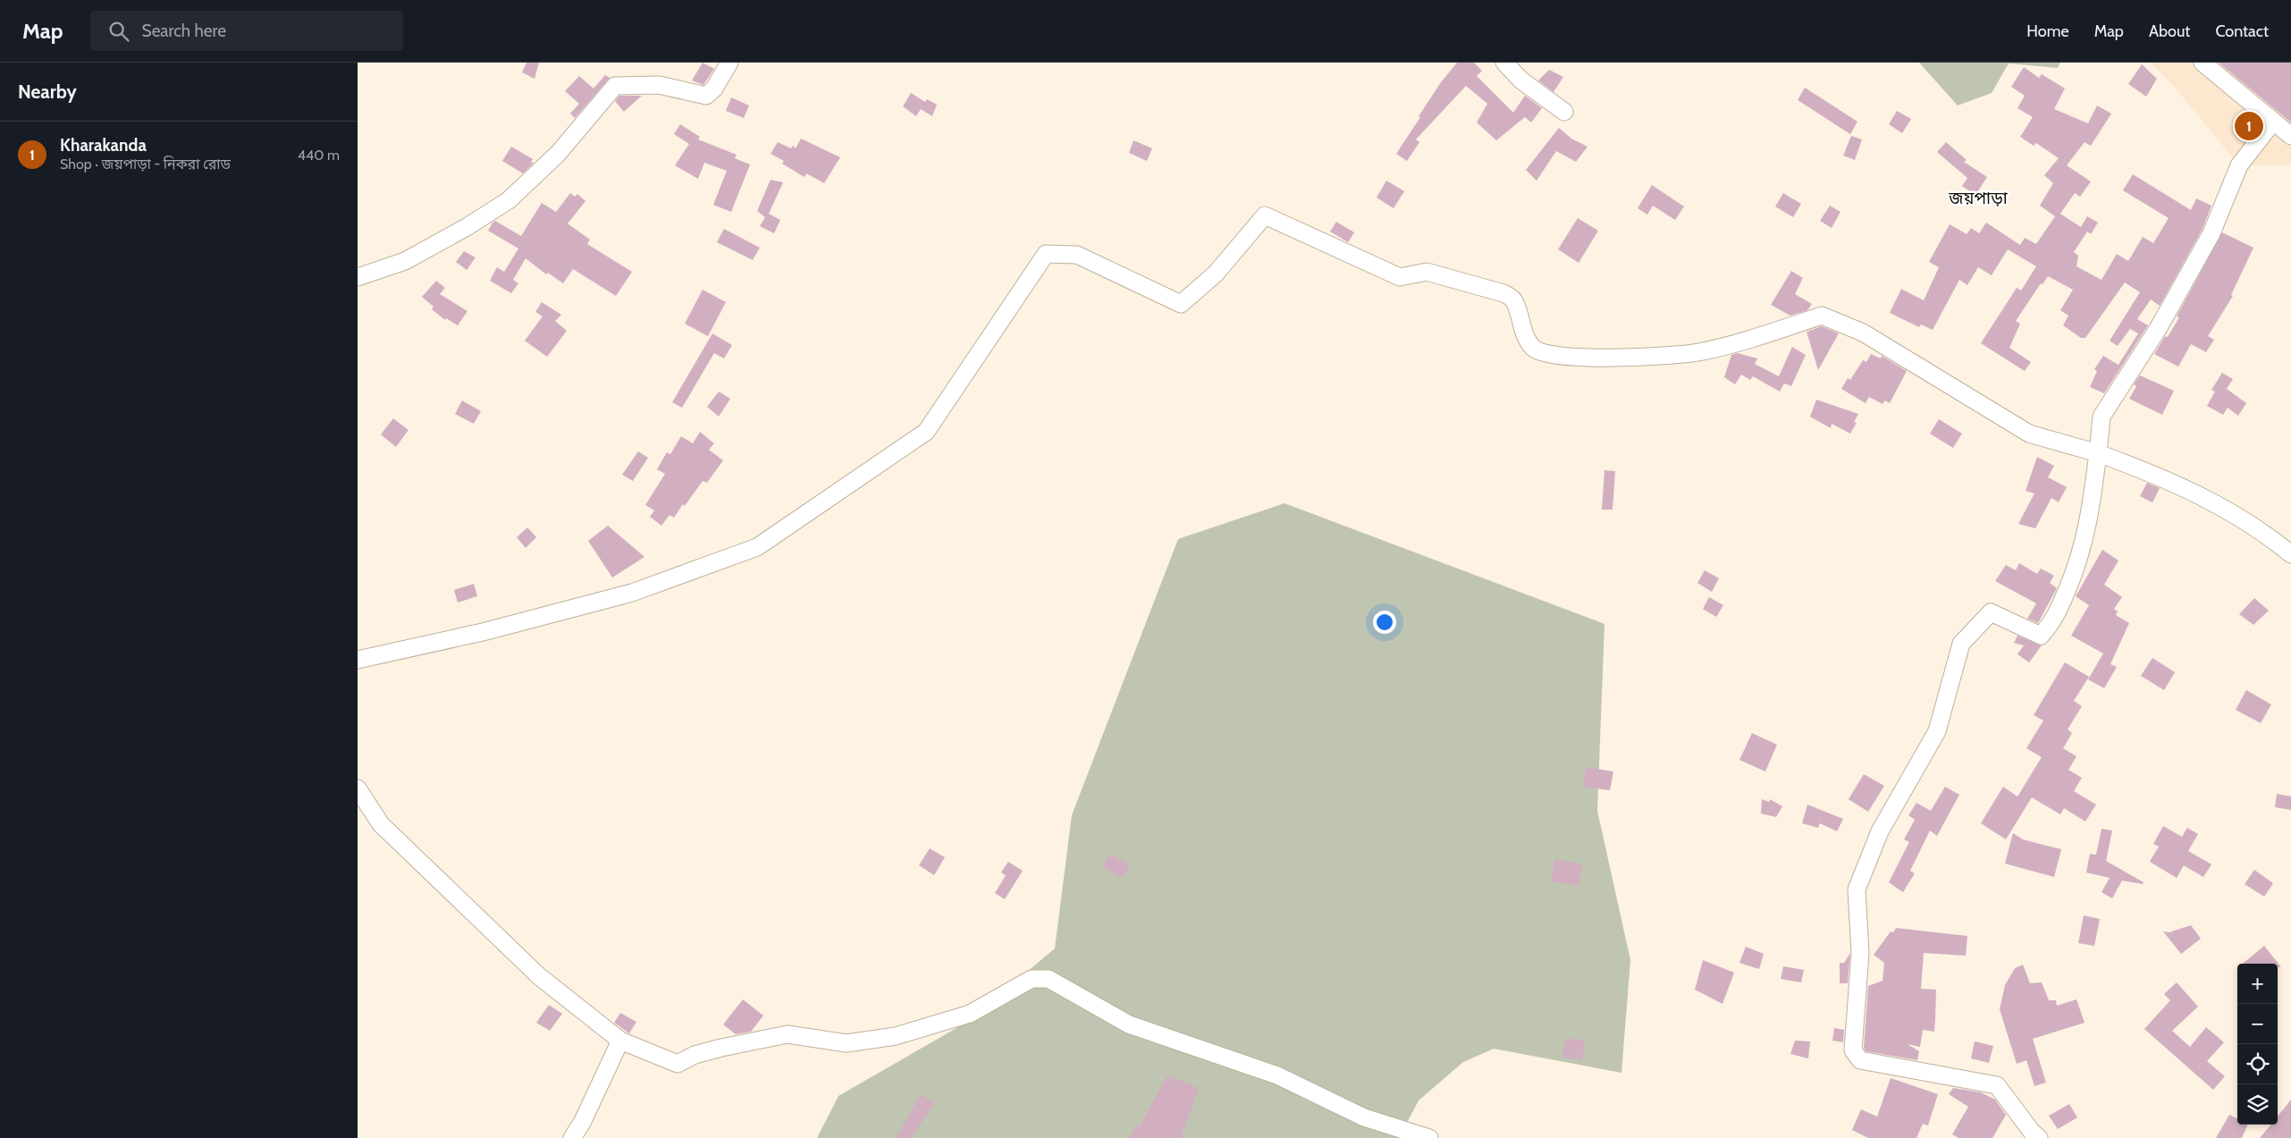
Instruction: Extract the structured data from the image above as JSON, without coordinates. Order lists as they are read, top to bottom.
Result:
{
  "districts": ["জয়পাড়া"],
  "page": {
    "header": "Map",
    "search": "Search here",
    "nav": [
      "Home",
      "Map",
      "About",
      "Contact"
    ],
    "heading": "Nearby",
    "pins": "1",
    "list": [
      {
        "mark": "1",
        "name": "Kharakanda",
        "note": "Shop · জয়পাড়া - নিকরা রোড",
        "value": "440 m"
      }
    ],
    "map_buttons": ["+", "−"]
  }
}
